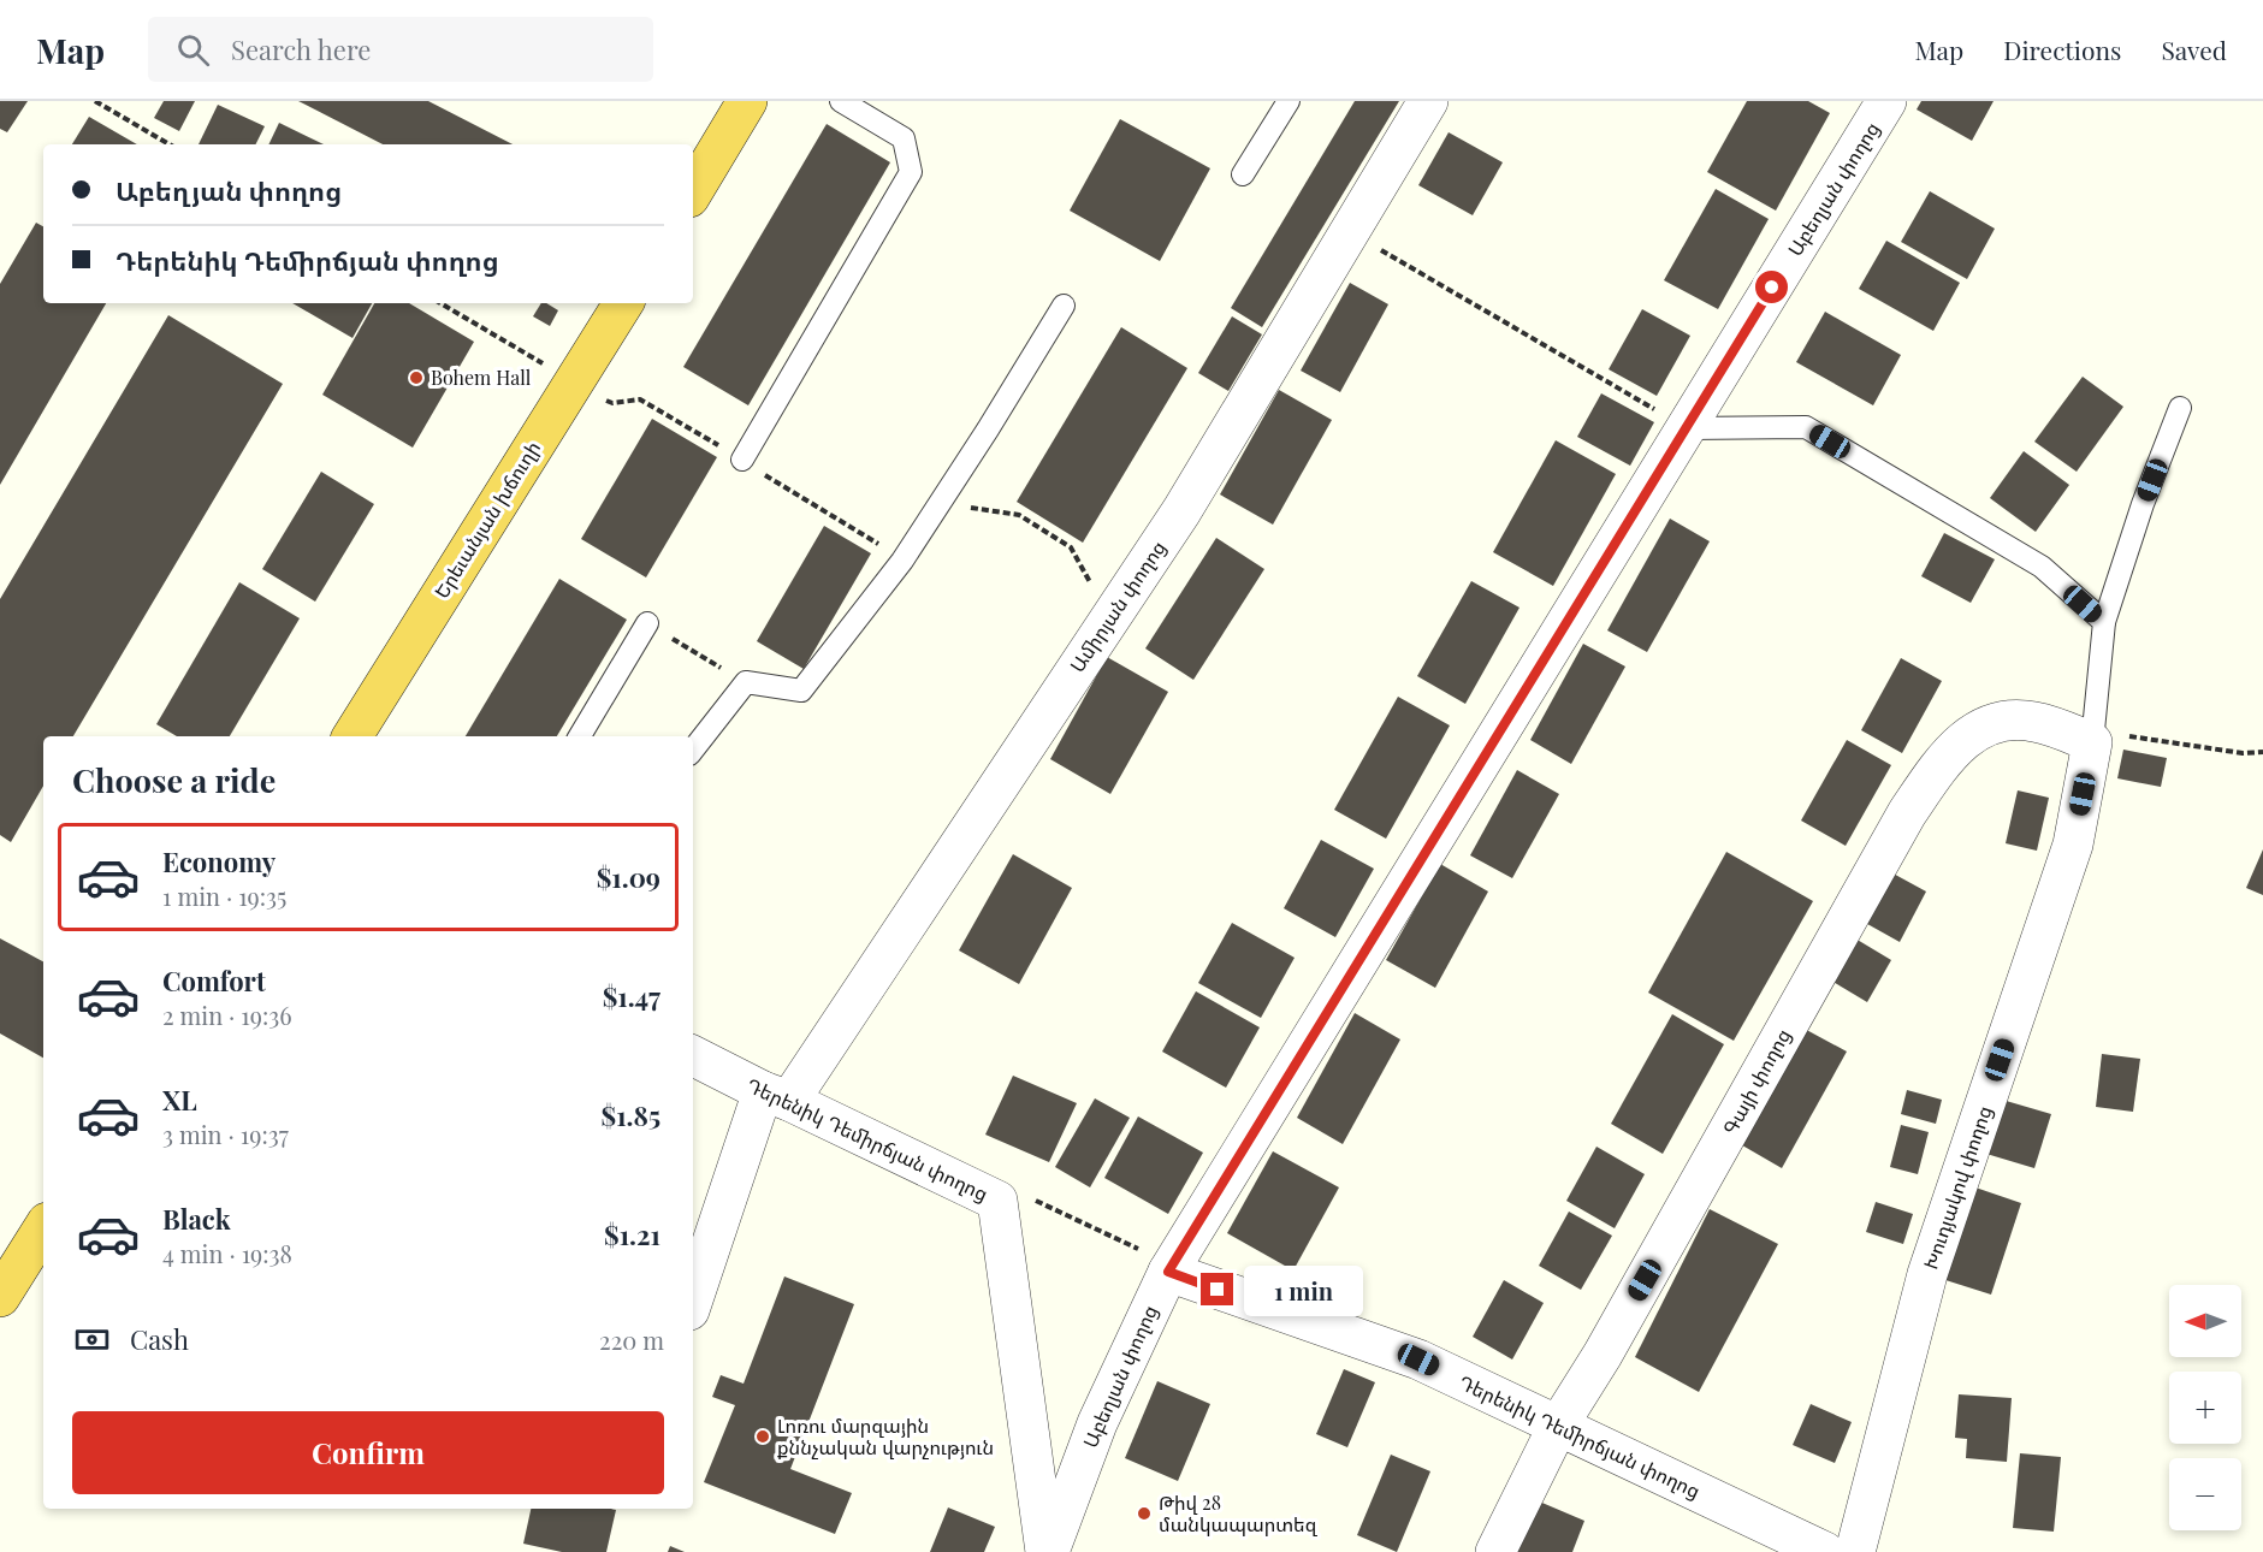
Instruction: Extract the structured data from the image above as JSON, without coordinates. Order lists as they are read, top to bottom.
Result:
{
  "streets": {
    "highway": ["Երեւանյան խճուղի"],
    "street": [
      "Աբեղյան փողոց",
      "Ամիրյան փողոց",
      "Գայի փողոց",
      "Դերենիկ Դեմիրճյան փողոց",
      "Խուդյակով փողոց"
    ]
  },
  "crossings": [
    ["Աբեղյան փողոց", "Դերենիկ Դեմիրճյան փողոց"],
    ["Ամիրյան փողոց", "Դերենիկ Դեմիրճյան փողոց"],
    ["Գայի փողոց", "Դերենիկ Դեմիրճյան փողոց"],
    ["Գայի փողոց", "Խուդյակով փողոց"]
  ],
  "places": ["Bohem Hall", "Լոռու մարզային քննչական վարչություն", "Թիվ 28 մանկապարտեզ"],
  "north": "left",
  "page": {
    "header": "Map",
    "search": "Search here",
    "nav": ["Map", "Directions", "Saved"],
    "banner": ["Աբեղյան փողոց", "Դերենիկ Դեմիրճյան փողոց"],
    "heading": "Choose a ride",
    "list": [
      {
        "name": "Economy",
        "note": "1 min · 19:35",
        "value": "$1.09"
      },
      {
        "name": "Comfort",
        "note": "2 min · 19:36",
        "value": "$1.47"
      },
      {
        "name": "XL",
        "note": "3 min · 19:37",
        "value": "$1.85"
      },
      {
        "name": "Black",
        "note": "4 min · 19:38",
        "value": "$1.21"
      }
    ],
    "bubble": "1 min",
    "map_buttons": ["+", "−"],
    "pay": ["Cash", "220 m"],
    "buttons": "Confirm"
  }
}
